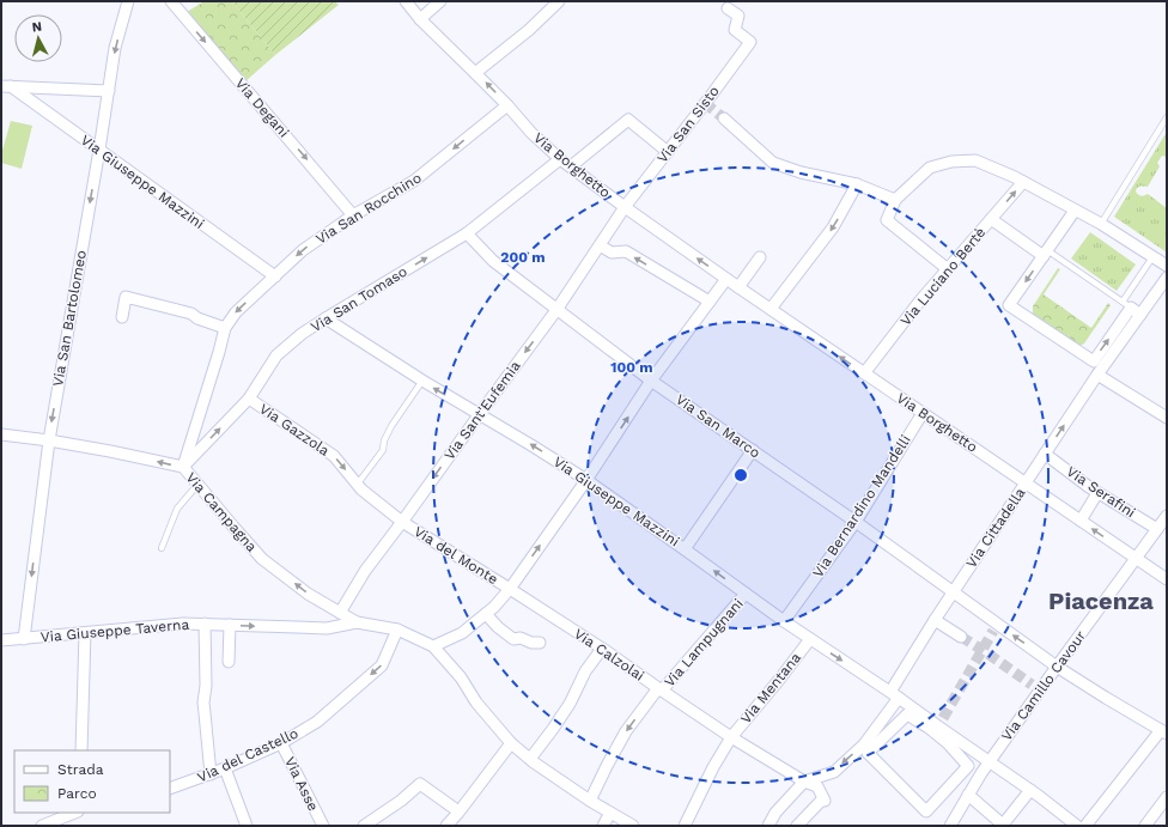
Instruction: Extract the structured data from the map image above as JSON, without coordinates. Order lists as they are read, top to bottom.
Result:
{
  "streets": {
    "street": [
      "Via Degani",
      "Via San Sisto",
      "Via Borghetto",
      "Via Giuseppe Mazzini",
      "Via San Rocchino",
      "Via Luciano Bertè",
      "Via San Tomaso",
      "Via San Bartolomeo",
      "Via Sant'Eufemia",
      "Via San Marco",
      "Via Gazzola",
      "Via Serafini",
      "Via Bernardino Mandelli",
      "Via Campagna",
      "Via Cittadella",
      "Via del Monte",
      "Via Giuseppe Taverna",
      "Via Lampugnani",
      "Via Calzolai",
      "Via Camillo Cavour",
      "Via Mentana",
      "Via del Castello",
      "Via Asse"
    ]
  },
  "crossings": [
    ["Via Degani", "Via San Rocchino"],
    ["Via San Sisto", "Via Borghetto"],
    ["Via San Sisto", "Via Sant'Eufemia"],
    ["Via Borghetto", "Via San Rocchino"],
    ["Via Borghetto", "Via Luciano Bertè"],
    ["Via Borghetto", "Via San Tomaso"],
    ["Via Borghetto", "Via Sant'Eufemia"],
    ["Via Borghetto", "Via Bernardino Mandelli"],
    ["Via Borghetto", "Via Cittadella"],
    ["Via Borghetto", "Via Camillo Cavour"],
    ["Via Giuseppe Mazzini", "Via San Rocchino"],
    ["Via Giuseppe Mazzini", "Via San Tomaso"],
    ["Via Giuseppe Mazzini", "Via San Bartolomeo"],
    ["Via Giuseppe Mazzini", "Via Sant'Eufemia"],
    ["Via Giuseppe Mazzini", "Via Bernardino Mandelli"],
    ["Via Giuseppe Mazzini", "Via Cittadella"],
    ["Via Giuseppe Mazzini", "Via Lampugnani"],
    ["Via Giuseppe Mazzini", "Via Camillo Cavour"],
    ["Via Giuseppe Mazzini", "Via Mentana"],
    ["Via San Tomaso", "Via San Marco"],
    ["Via San Tomaso", "Via Gazzola"],
    ["Via San Tomaso", "Via Campagna"],
    ["Via San Bartolomeo", "Via Campagna"],
    ["Via San Bartolomeo", "Via Giuseppe Taverna"],
    ["Via Sant'Eufemia", "Via San Marco"],
    ["Via Sant'Eufemia", "Via Gazzola"],
    ["Via Sant'Eufemia", "Via Campagna"],
    ["Via Sant'Eufemia", "Via del Monte"],
    ["Via San Marco", "Via Bernardino Mandelli"],
    ["Via San Marco", "Via Cittadella"],
    ["Via San Marco", "Via Camillo Cavour"],
    ["Via Gazzola", "Via del Monte"],
    ["Via Serafini", "Via Cittadella"],
    ["Via Serafini", "Via Camillo Cavour"],
    ["Via Campagna", "Via Giuseppe Taverna"],
    ["Via Cittadella", "Via Calzolai"],
    ["Via del Monte", "Via Calzolai"],
    ["Via Lampugnani", "Via Calzolai"],
    ["Via Calzolai", "Via Mentana"],
    ["Via del Castello", "Via Asse"]
  ],
  "one_way": [
    "Via Degani",
    "Via San Rocchino",
    "Via San Tomaso",
    "Via San Bartolomeo",
    "Via Sant'Eufemia",
    "Via Gazzola",
    "Via Campagna",
    "Via Giuseppe Taverna",
    "Via del Castello"
  ],
  "districts": ["Piacenza"],
  "legend": ["Strada", "Parco"],
  "north": "top",
  "rings": ["200 m", "100 m"]
}
